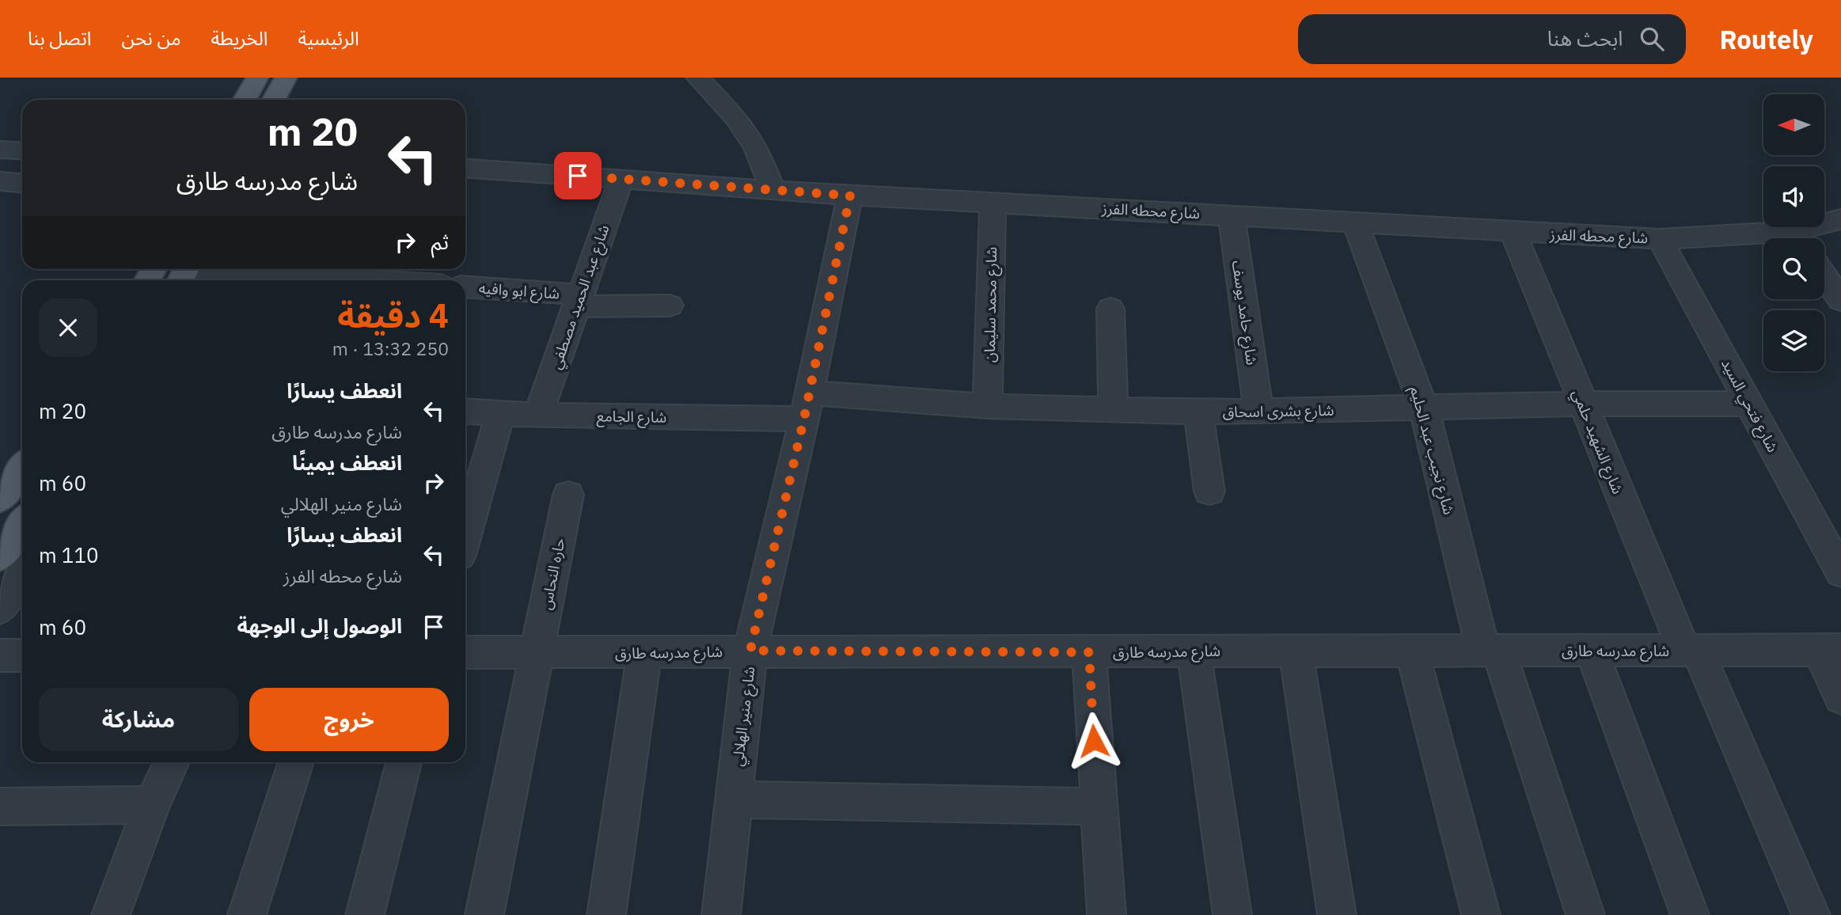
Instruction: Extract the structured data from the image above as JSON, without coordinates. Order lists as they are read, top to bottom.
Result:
{
  "streets": {
    "street": [
      "شارع محطه الفرز",
      "شارع ابو وافيه",
      "شارع عبد الحميد مصطفي",
      "شارع محمد سليمان",
      "شارع حامد يوسف",
      "شارع فتحي السيد",
      "شارع بشرى اسحاق",
      "شارع الجامع",
      "شارع الشهيد حلمي",
      "شارع نجيب عبد الحليم",
      "حاره النحاس",
      "شارع مدرسه طارق",
      "شارع منير الهلالي"
    ]
  },
  "crossings": [
    ["شارع محطه الفرز", "شارع عبد الحميد مصطفي"],
    ["شارع محطه الفرز", "شارع محمد سليمان"],
    ["شارع محطه الفرز", "شارع حامد يوسف"],
    ["شارع محطه الفرز", "شارع فتحي السيد"],
    ["شارع محطه الفرز", "شارع الشهيد حلمي"],
    ["شارع محطه الفرز", "شارع نجيب عبد الحليم"],
    ["شارع محطه الفرز", "شارع منير الهلالي"],
    ["شارع ابو وافيه", "شارع عبد الحميد مصطفي"],
    ["شارع عبد الحميد مصطفي", "شارع الجامع"],
    ["شارع محمد سليمان", "شارع بشرى اسحاق"],
    ["شارع حامد يوسف", "شارع بشرى اسحاق"],
    ["شارع فتحي السيد", "شارع بشرى اسحاق"],
    ["شارع بشرى اسحاق", "شارع الجامع"],
    ["شارع بشرى اسحاق", "شارع الشهيد حلمي"],
    ["شارع بشرى اسحاق", "شارع نجيب عبد الحليم"],
    ["شارع بشرى اسحاق", "شارع منير الهلالي"],
    ["شارع الجامع", "شارع منير الهلالي"],
    ["شارع الشهيد حلمي", "شارع مدرسه طارق"],
    ["شارع نجيب عبد الحليم", "شارع مدرسه طارق"],
    ["حاره النحاس", "شارع مدرسه طارق"],
    ["شارع مدرسه طارق", "شارع منير الهلالي"]
  ],
  "north": "left",
  "page": {
    "header": "Routely",
    "search": "ابحث هنا",
    "nav": [
      "الرئيسية",
      "الخريطة",
      "من نحن",
      "اتصل بنا"
    ],
    "turn": ["20 m", "شارع مدرسه طارق"],
    "then": "ثم",
    "heading": ["4 دقيقة", "250 m · 13:32"],
    "list": [
      {
        "name": "انعطف يسارًا",
        "note": "شارع مدرسه طارق",
        "value": "20 m"
      },
      {
        "name": "انعطف يمينًا",
        "note": "شارع منير الهلالي",
        "value": "60 m"
      },
      {
        "name": "انعطف يسارًا",
        "note": "شارع محطه الفرز",
        "value": "110 m"
      },
      {
        "name": "الوصول إلى الوجهة",
        "value": "60 m"
      }
    ],
    "buttons": ["خروج", "مشاركة"]
  }
}
